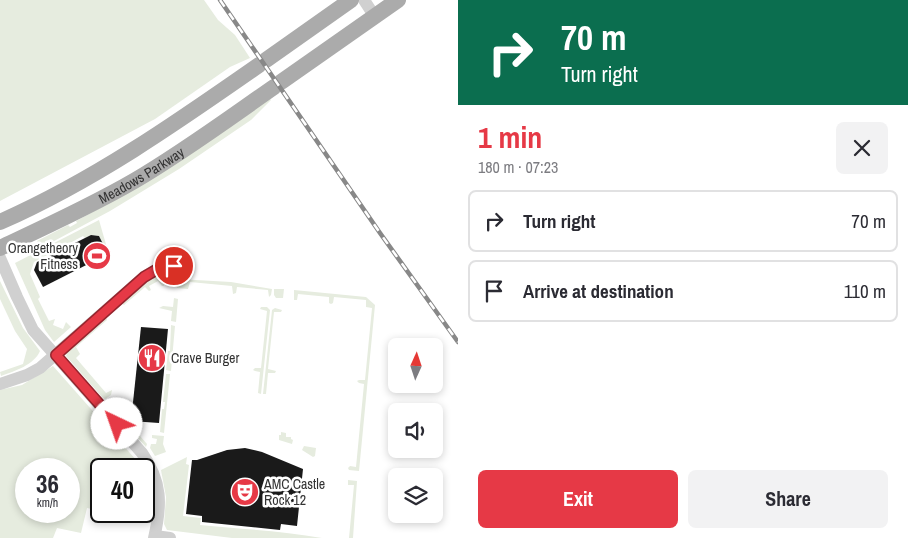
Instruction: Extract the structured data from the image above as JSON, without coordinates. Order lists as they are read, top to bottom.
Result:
{
  "streets": {
    "main road": ["Meadows Parkway"]
  },
  "places": {
    "sports": ["Orangetheory Fitness"],
    "restaurant": ["Crave Burger"],
    "theatre": ["AMC Castle Rock 12"]
  },
  "north": "top",
  "page": {
    "turn": ["70 m", "Turn right"],
    "heading": ["1 min", "180 m · 07:23"],
    "list": [
      {
        "name": "Turn right",
        "value": "70 m"
      },
      {
        "name": "Arrive at destination",
        "value": "110 m"
      }
    ],
    "speed": "36 km/h",
    "limit": "40",
    "buttons": ["Exit", "Share"]
  }
}
